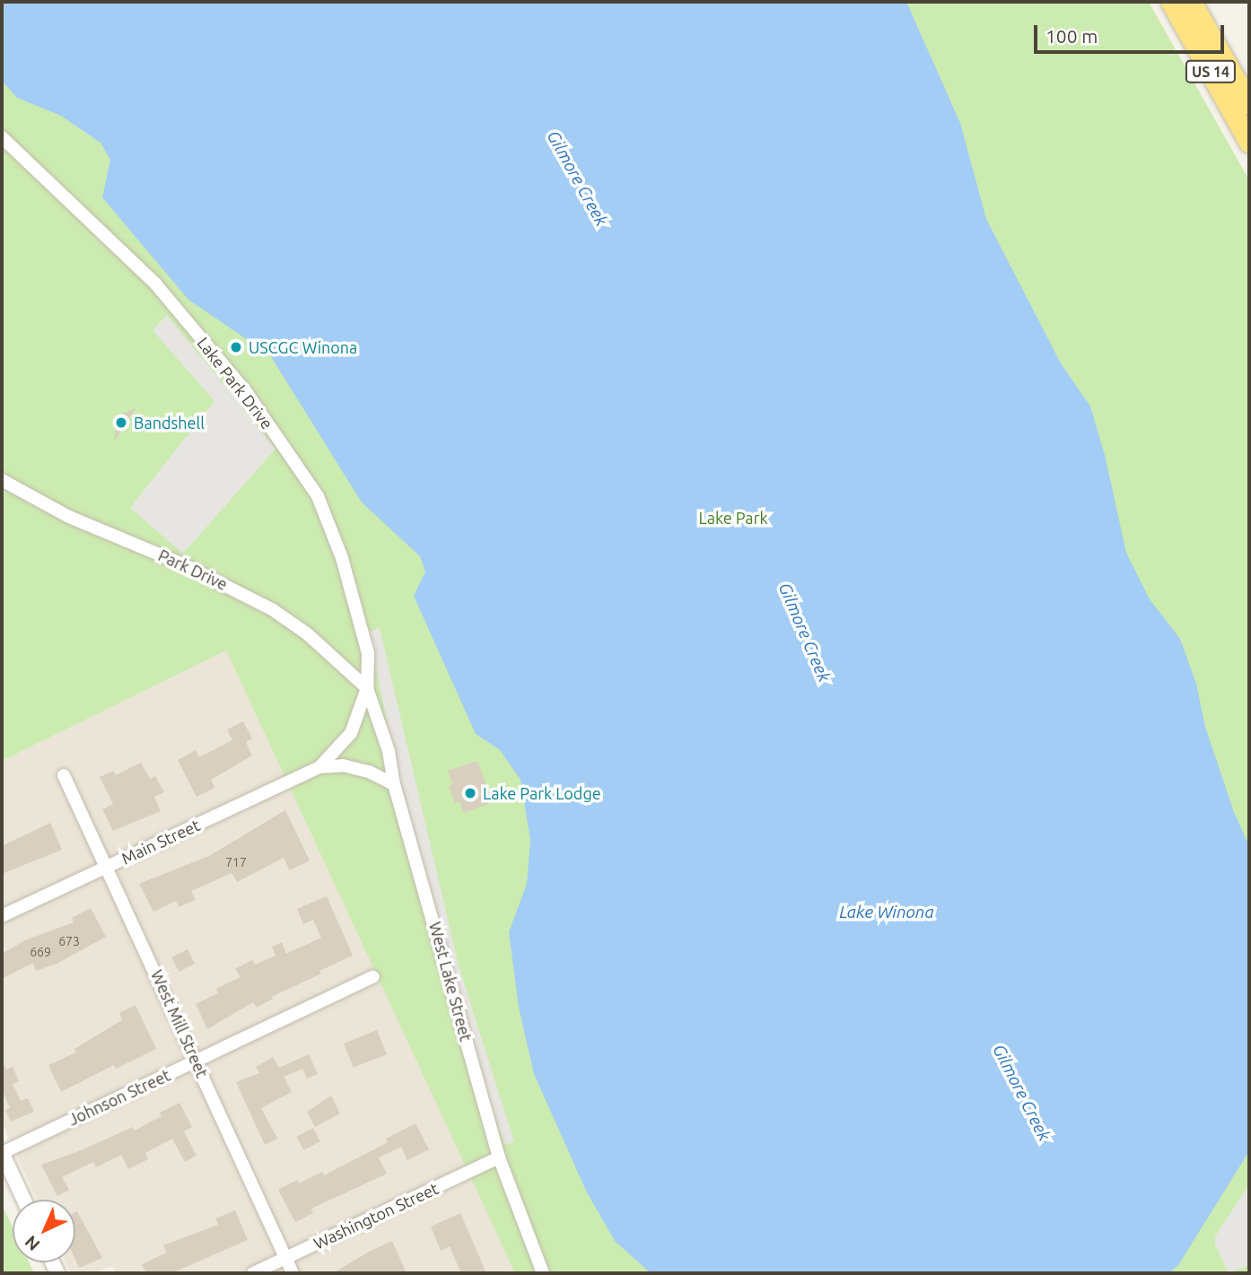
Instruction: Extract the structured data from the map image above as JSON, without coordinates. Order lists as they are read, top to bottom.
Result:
{
  "streets": {
    "highway": ["US 14"],
    "street": [
      "Lake Park Drive",
      "Park Drive",
      "Main Street",
      "West Lake Street",
      "West Mill Street",
      "Johnson Street",
      "Washington Street"
    ]
  },
  "crossings": [
    ["Lake Park Drive", "Park Drive"],
    ["Lake Park Drive", "Main Street"],
    ["Lake Park Drive", "West Lake Street"],
    ["Park Drive", "Main Street"],
    ["Park Drive", "West Lake Street"],
    ["Main Street", "West Lake Street"],
    ["Main Street", "West Mill Street"],
    ["West Lake Street", "Washington Street"],
    ["West Mill Street", "Johnson Street"],
    ["West Mill Street", "Washington Street"]
  ],
  "water": ["Gilmore Creek", "Lake Winona"],
  "parks": ["Lake Park"],
  "places": ["USCGC Winona", "Bandshell", "Lake Park Lodge"],
  "house_numbers": ["717", "673", "669"],
  "scale_bar": "100 m",
  "north": "bottom left"
}
